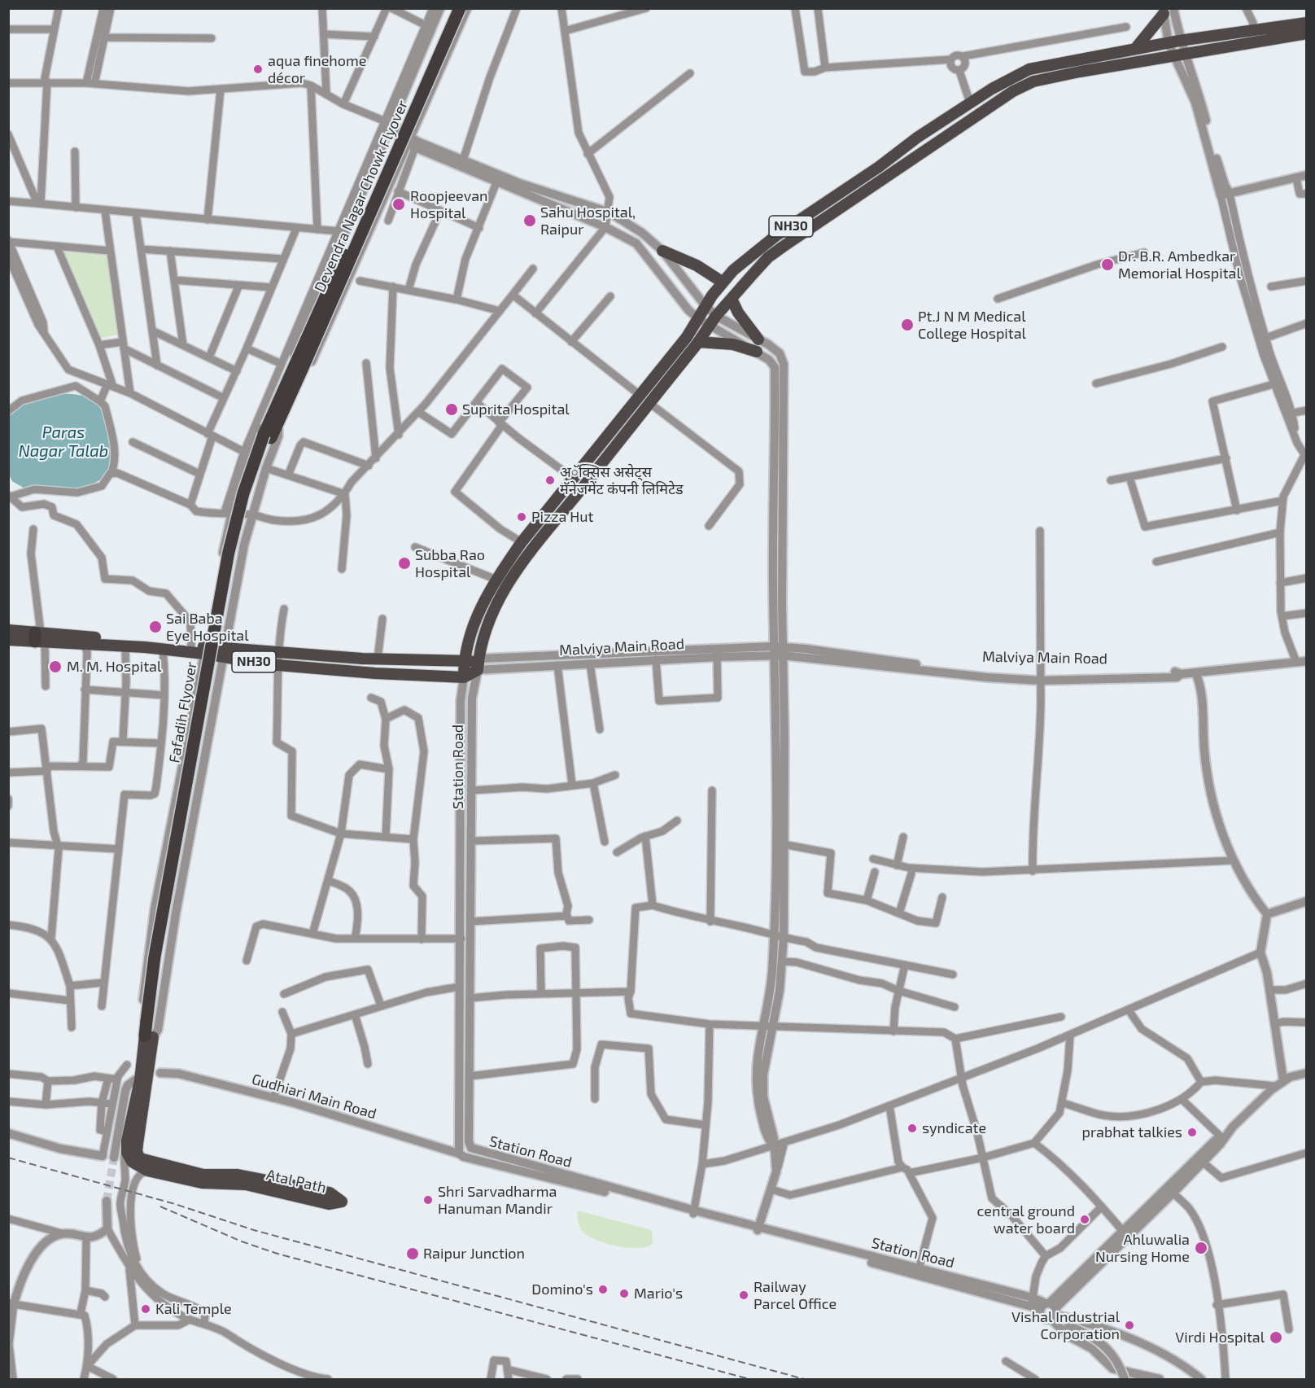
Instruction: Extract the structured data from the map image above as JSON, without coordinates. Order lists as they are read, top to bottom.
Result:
{
  "streets": {
    "highway": ["Devendra Nagar Chowk Flyover", "Fafadih Flyover"],
    "main road": ["NH30", "Malviya Main Road", "Atal Path"],
    "street": ["Station Road", "Gudhiari Main Road"]
  },
  "crossings": [
    ["Devendra Nagar Chowk Flyover", "Fafadih Flyover"],
    ["NH30", "Malviya Main Road"],
    ["NH30", "Station Road"],
    ["Malviya Main Road", "Station Road"],
    ["Fafadih Flyover", "Atal Path"],
    ["Station Road", "Gudhiari Main Road"]
  ],
  "water": ["Paras Nagar Talab"],
  "places": [
    "aqua finehome décor",
    "Roopjeevan Hospital",
    "Sahu Hospital, Raipur",
    "Dr. B.R. Ambedkar Memorial Hospital",
    "Pt.J N M Medical College Hospital",
    "Suprita Hospital",
    "अॅक्सिस असेट्स मॅनेजमेंट कंपनी लिमिटेड",
    "Pizza Hut",
    "Subba Rao Hospital",
    "Sai Baba Eye Hospital",
    "M. M. Hospital",
    "syndicate",
    "prabhat talkies",
    "Shri Sarvadharma Hanuman Mandir",
    "central ground water board",
    "Ahluwalia Nursing Home",
    "Raipur Junction",
    "Domino's",
    "Mario's",
    "Railway Parcel Office",
    "Kali Temple",
    "Vishal Industrial Corporation",
    "Virdi Hospital"
  ]
}
